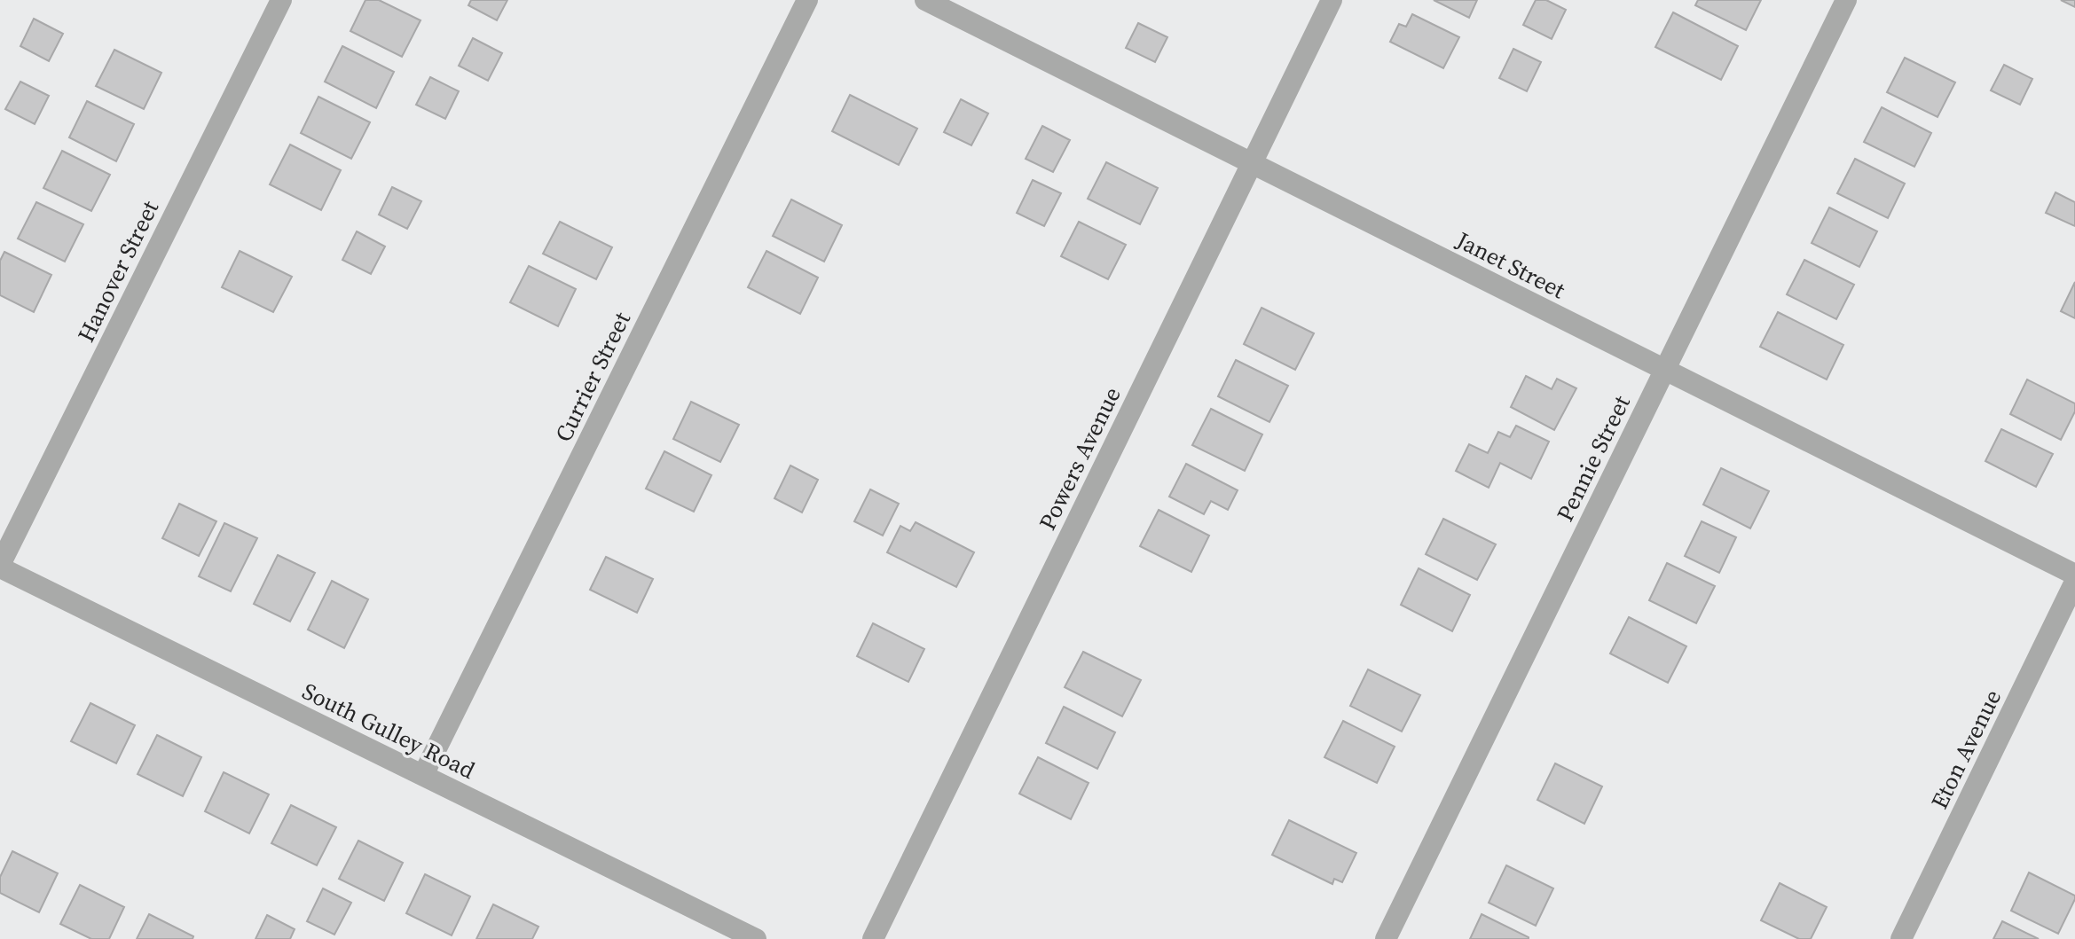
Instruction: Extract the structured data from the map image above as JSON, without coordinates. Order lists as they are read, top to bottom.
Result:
{
  "streets": {
    "street": [
      "Janet Street",
      "Hanover Street",
      "Currier Street",
      "Powers Avenue",
      "Pennie Street",
      "South Gulley Road",
      "Eton Avenue"
    ]
  },
  "crossings": [
    ["Janet Street", "Powers Avenue"],
    ["Janet Street", "Pennie Street"],
    ["Hanover Street", "South Gulley Road"],
    ["Currier Street", "South Gulley Road"]
  ]
}
